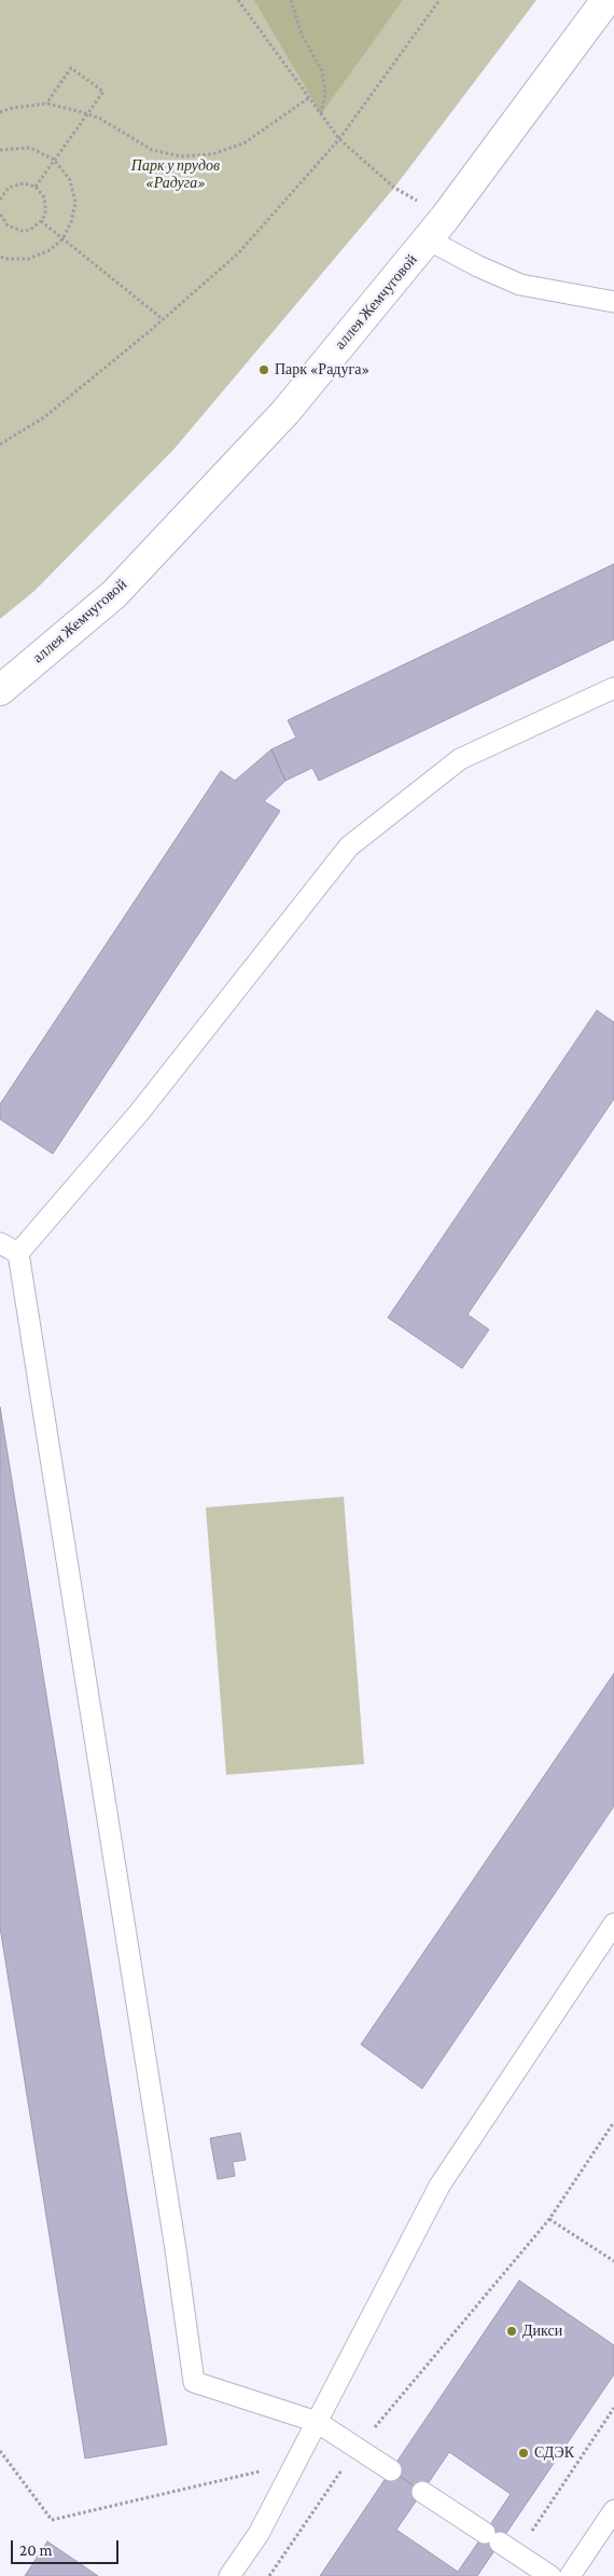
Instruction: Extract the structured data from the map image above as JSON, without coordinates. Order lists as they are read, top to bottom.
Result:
{
  "streets": {
    "street": ["аллея Жемчуговой"]
  },
  "parks": ["Парк у прудов «Радуга»"],
  "places": ["Парк «Радуга»", "Дикси", "СДЭК"],
  "scale_bar": "20 m"
}
